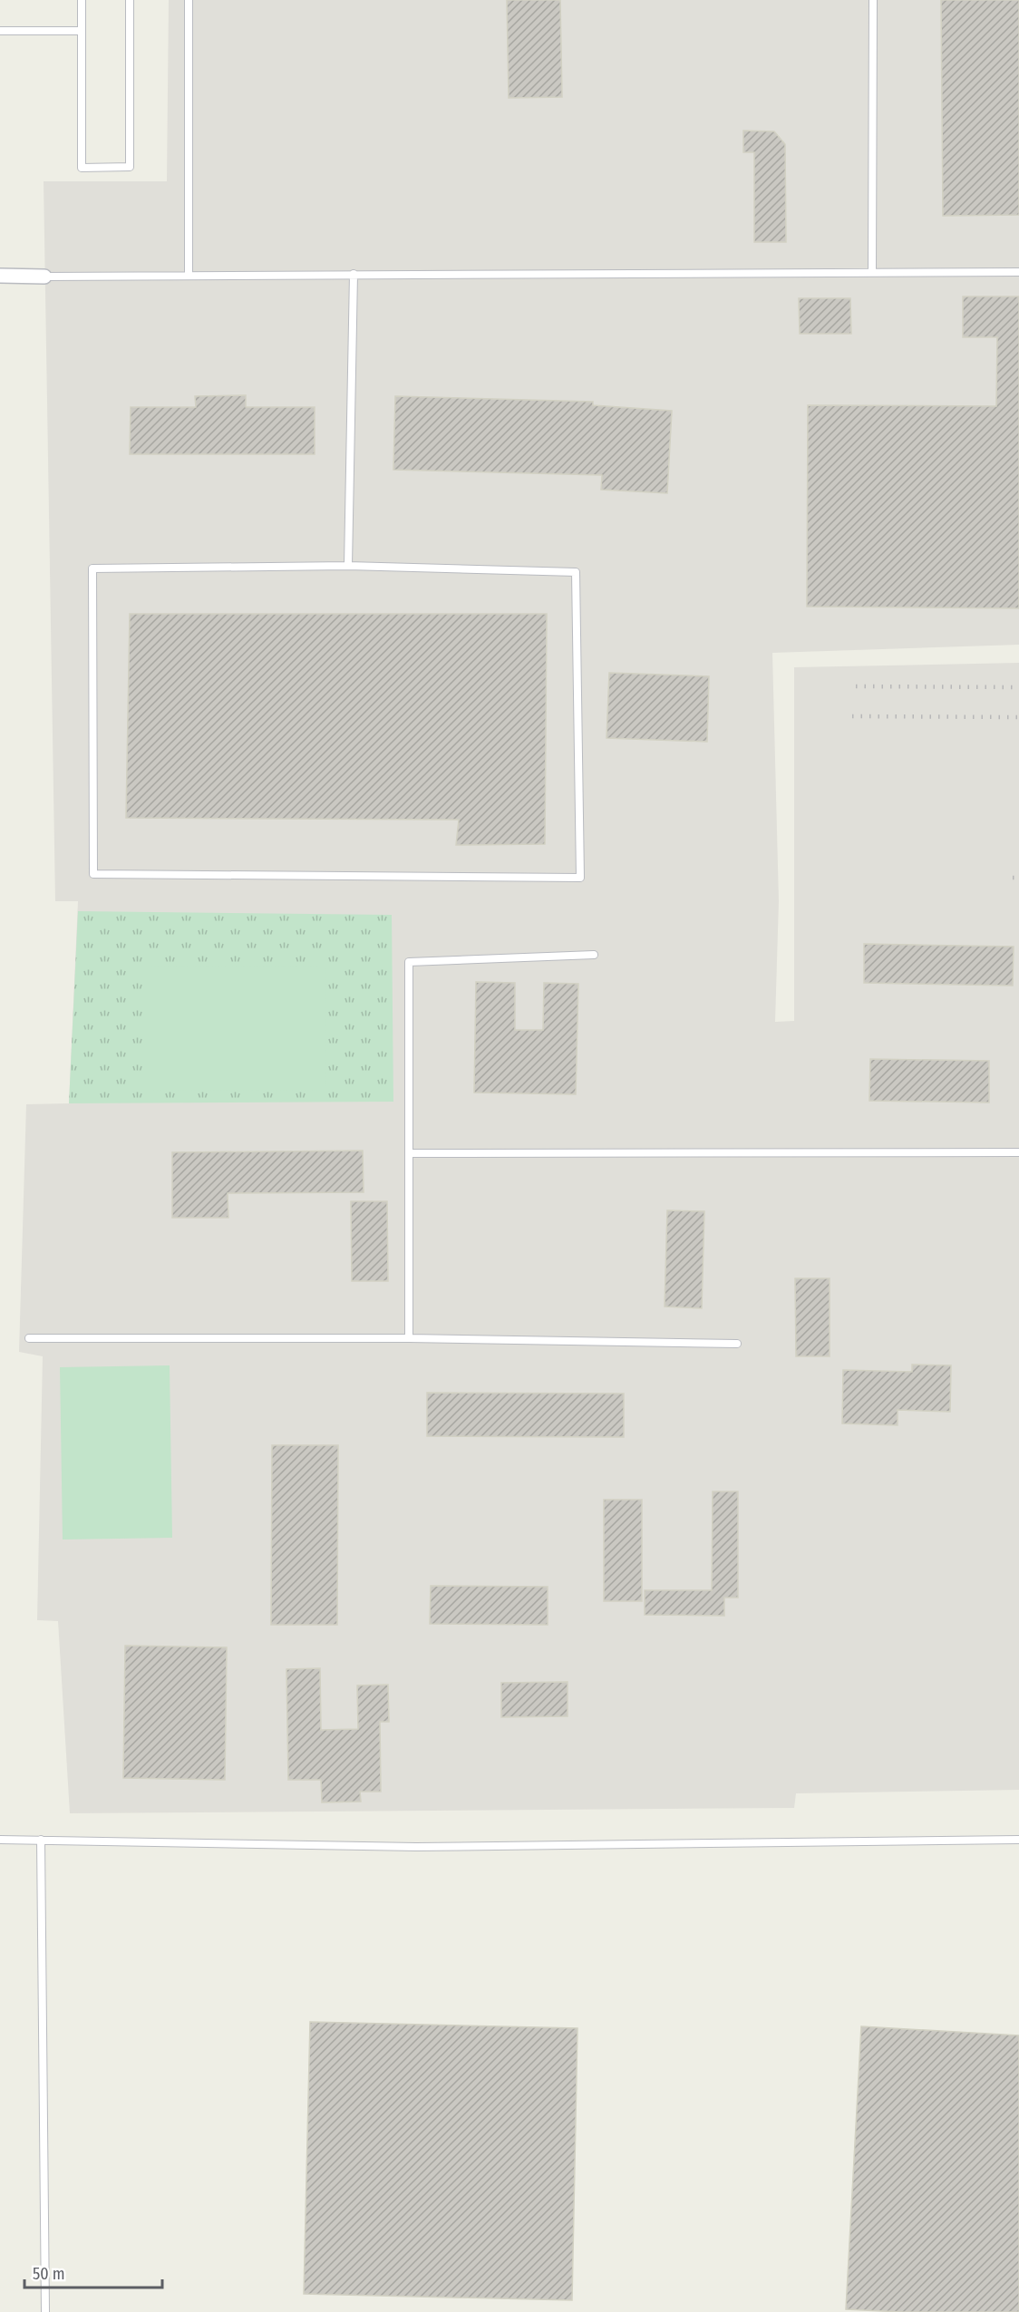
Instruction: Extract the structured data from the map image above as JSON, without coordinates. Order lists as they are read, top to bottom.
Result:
{
  "scale_bar": "50 m"
}
